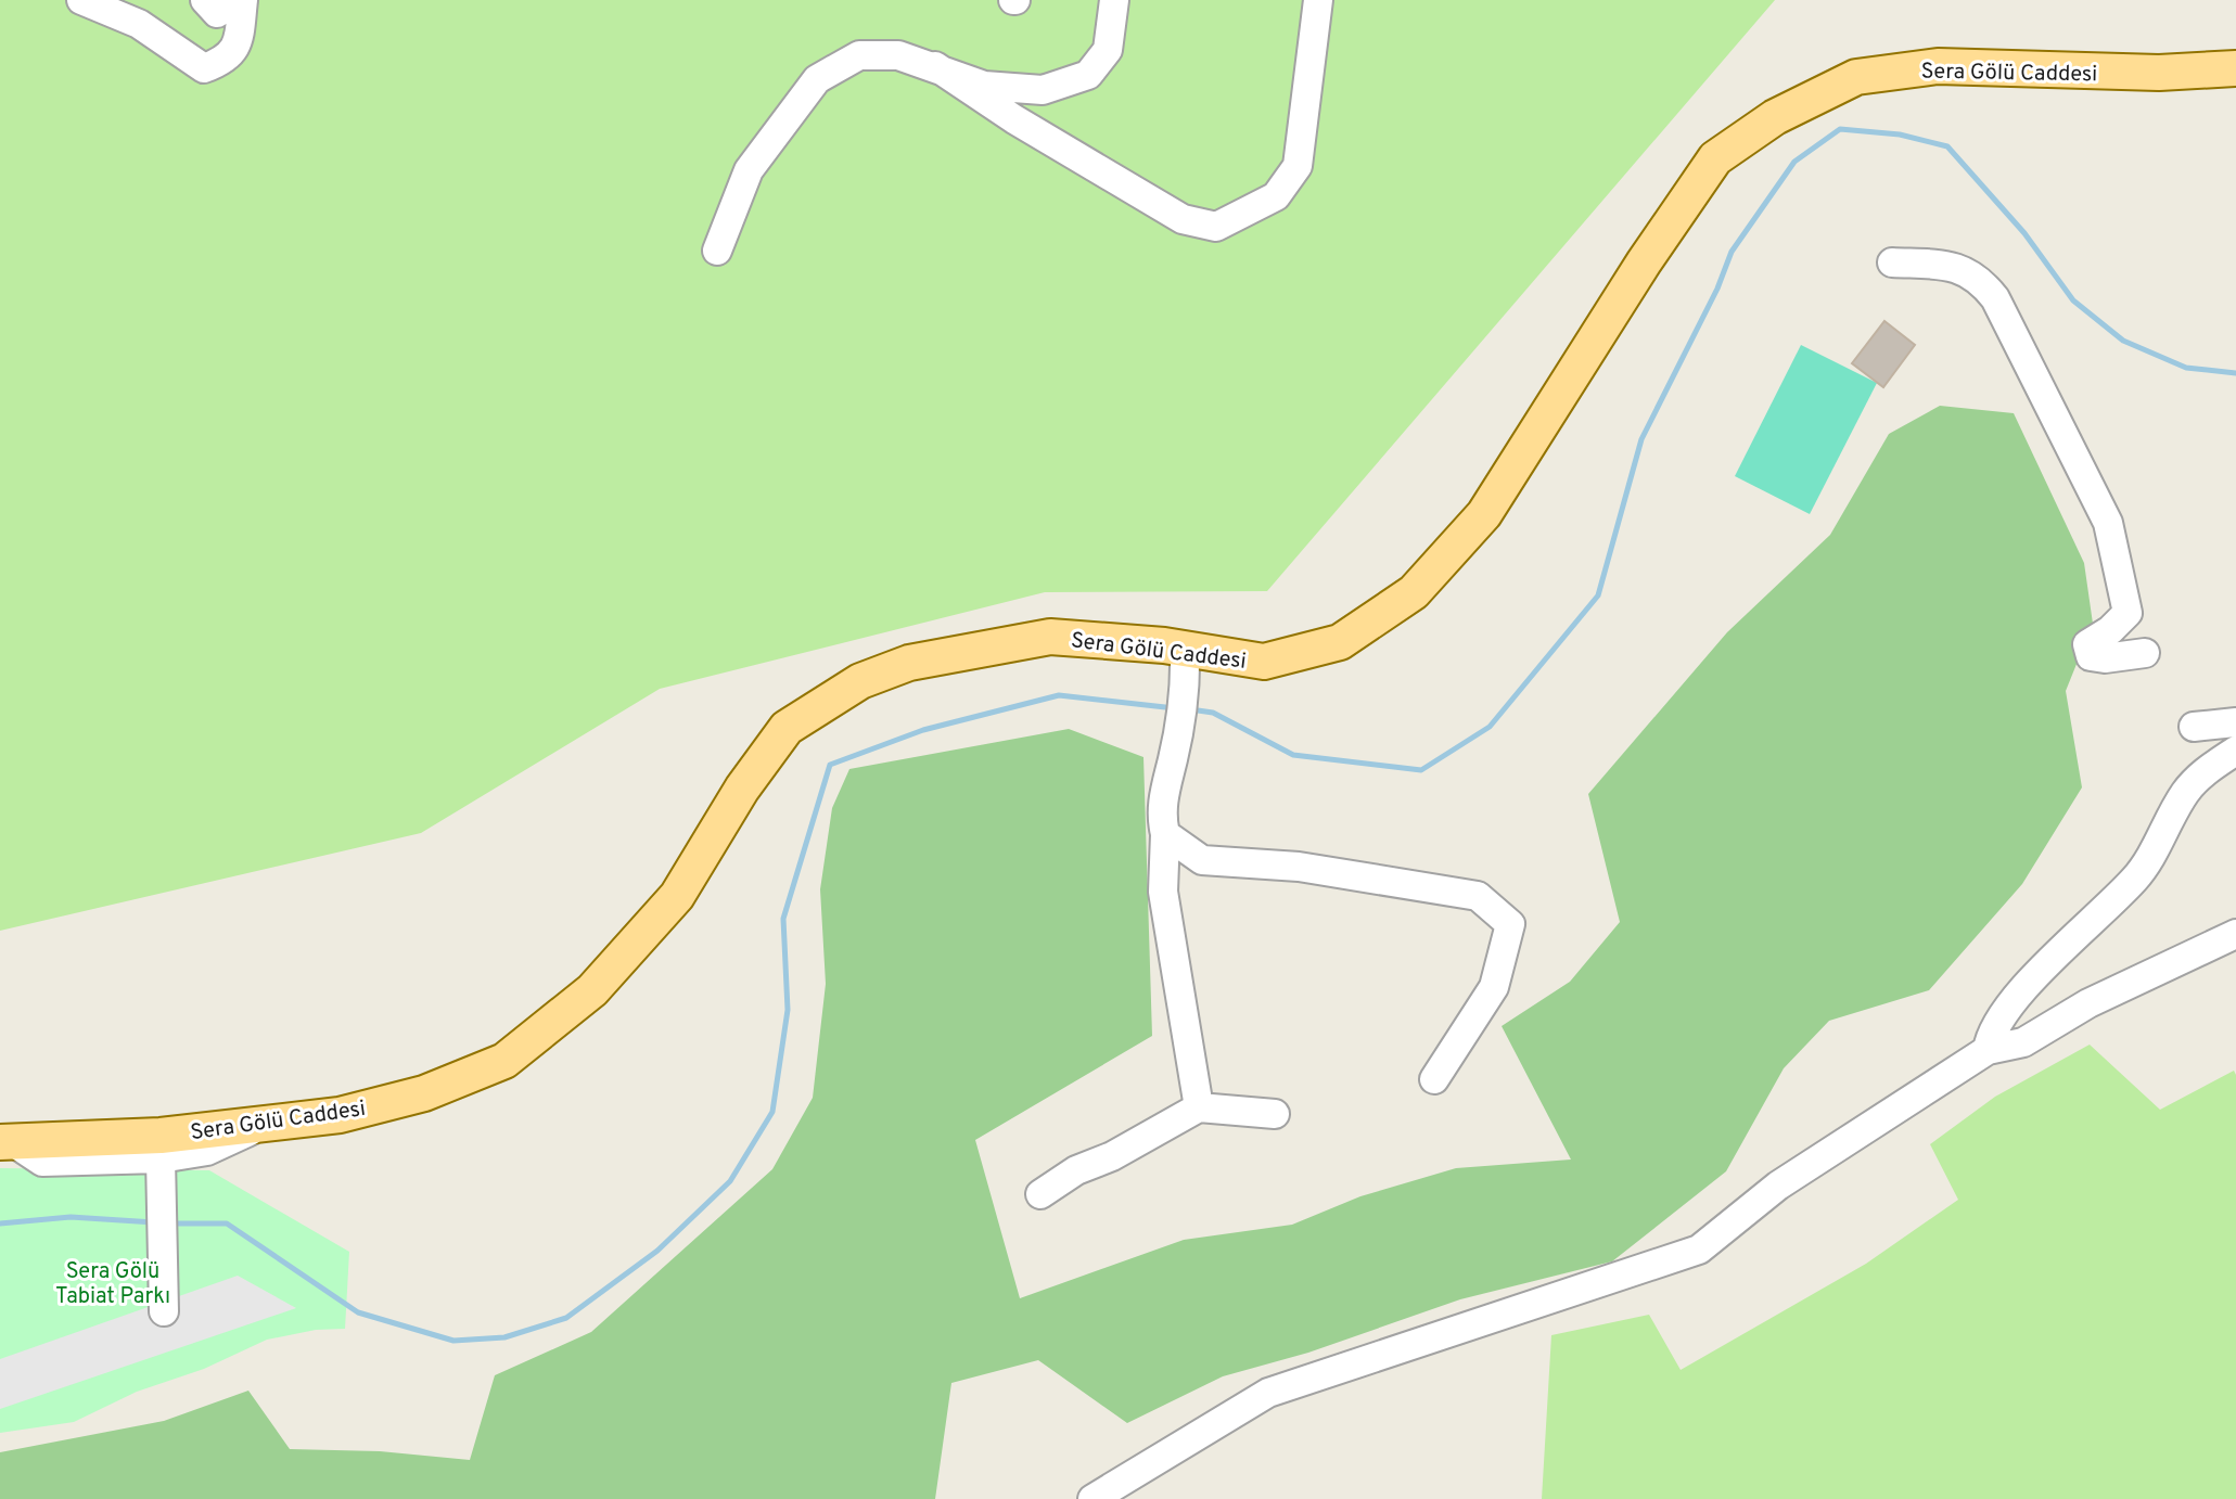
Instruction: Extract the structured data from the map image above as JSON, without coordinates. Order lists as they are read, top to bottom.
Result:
{
  "streets": {
    "main road": ["Sera Gölü Caddesi"]
  },
  "parks": ["Sera Gölü Tabiat Parkı"]
}
